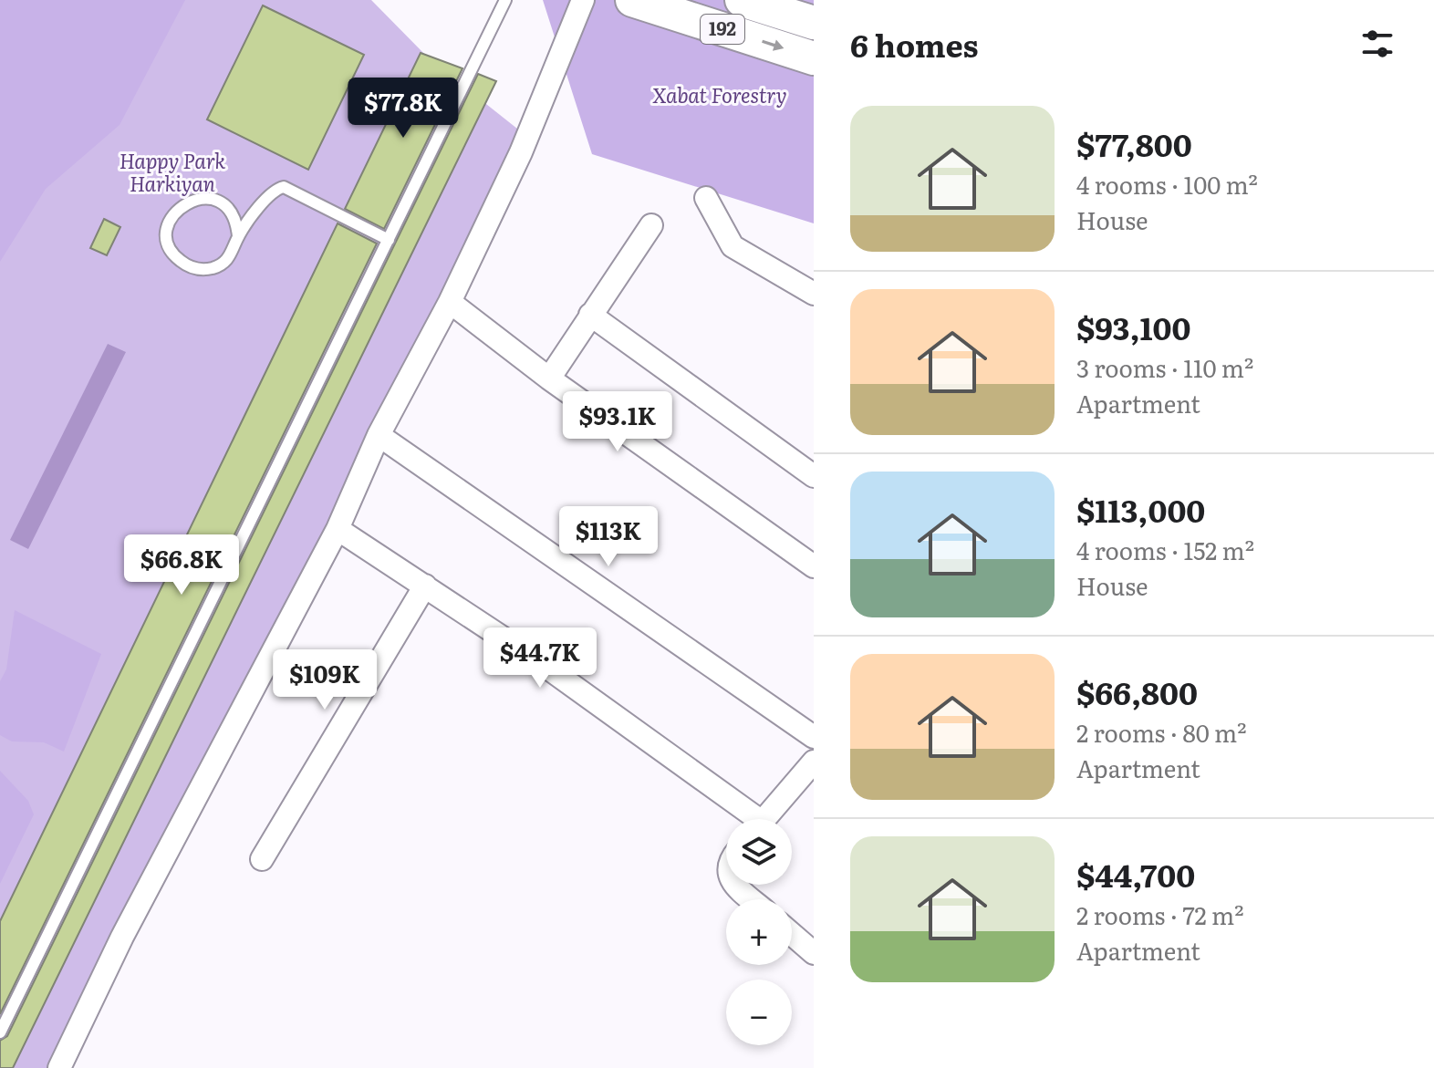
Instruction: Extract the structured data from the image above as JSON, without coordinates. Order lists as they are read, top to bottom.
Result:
{
  "streets": {
    "main road": ["192"]
  },
  "parks": ["Xabat Forestry", "Happy Park Harkiyan"],
  "page": {
    "heading": "6 homes",
    "price": [
      "$77.8K",
      "$93.1K",
      "$113K",
      "$66.8K",
      "$44.7K",
      "$109K"
    ],
    "list": [
      {
        "name": "$77,800",
        "note": "4 rooms · 100 m² · House"
      },
      {
        "name": "$93,100",
        "note": "3 rooms · 110 m² · Apartment"
      },
      {
        "name": "$113,000",
        "note": "4 rooms · 152 m² · House"
      },
      {
        "name": "$66,800",
        "note": "2 rooms · 80 m² · Apartment"
      },
      {
        "name": "$44,700",
        "note": "2 rooms · 72 m² · Apartment"
      }
    ],
    "map_buttons": ["+", "−"]
  }
}
